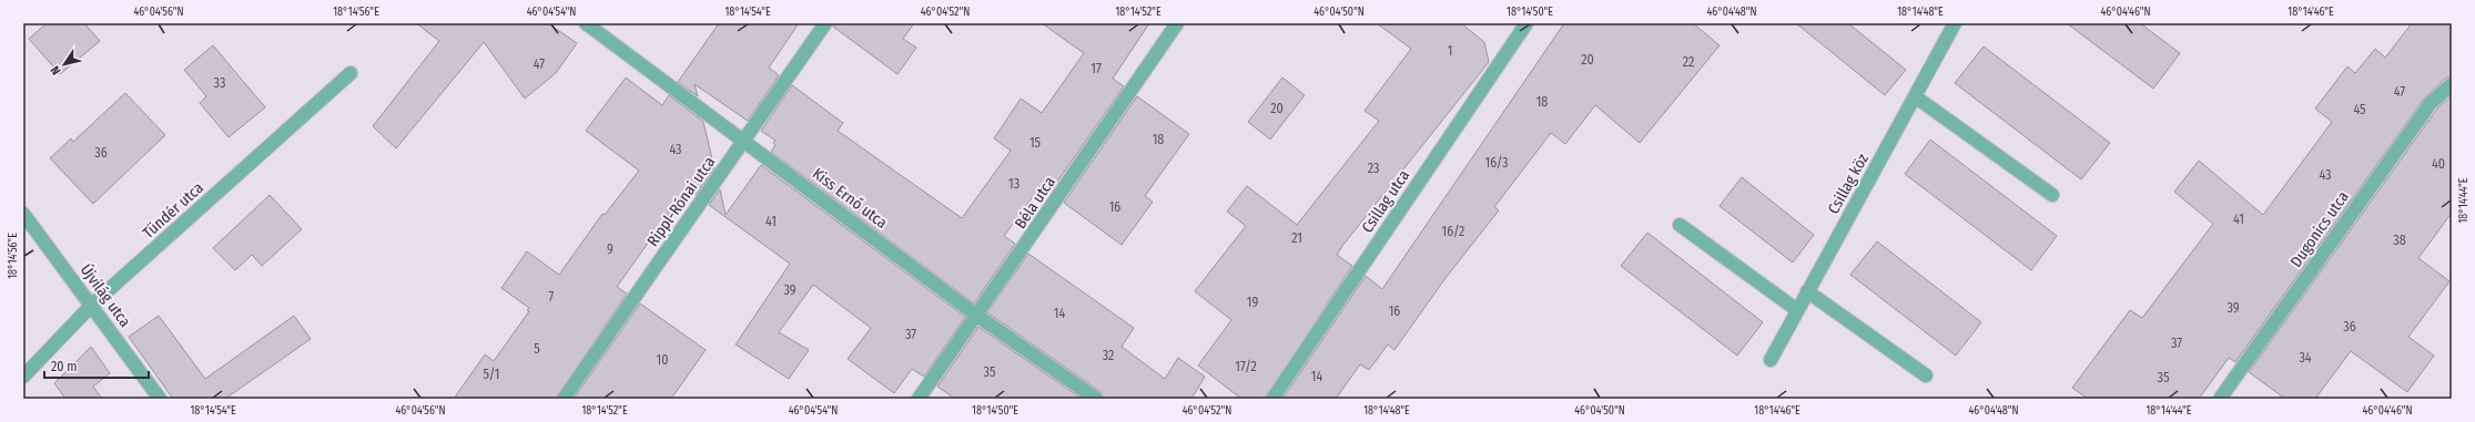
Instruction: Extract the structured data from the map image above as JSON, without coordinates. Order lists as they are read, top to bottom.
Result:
{
  "streets": {
    "street": [
      "Csillag köz",
      "Kiss Ernő utca",
      "Rippl-Rónai utca",
      "Csillag utca",
      "Béla utca",
      "Tündér utca",
      "Dugonics utca",
      "Újvilág utca"
    ]
  },
  "crossings": [
    ["Kiss Ernő utca", "Rippl-Rónai utca"],
    ["Kiss Ernő utca", "Béla utca"],
    ["Tündér utca", "Újvilág utca"]
  ],
  "house_numbers": [
    "1",
    "20",
    "22",
    "47",
    "17",
    "33",
    "47",
    "18",
    "20",
    "45",
    "18",
    "15",
    "43",
    "36",
    "16/3",
    "40",
    "23",
    "43",
    "13",
    "16",
    "41",
    "41",
    "16/2",
    "21",
    "38",
    "9",
    "39",
    "7",
    "19",
    "39",
    "16",
    "14",
    "36",
    "37",
    "37",
    "5",
    "32",
    "34",
    "10",
    "17/2",
    "35",
    "5/1",
    "14",
    "35"
  ],
  "scale_bar": "20 m",
  "north": "bottom left",
  "coordinates": [
    "46°04'56\"N",
    "18°14'56\"E",
    "46°04'54\"N",
    "18°14'54\"E",
    "46°04'52\"N",
    "18°14'52\"E",
    "46°04'50\"N",
    "18°14'50\"E",
    "46°04'48\"N",
    "18°14'48\"E",
    "46°04'46\"N",
    "18°14'46\"E",
    "18°14'44\"E"
  ]
}
